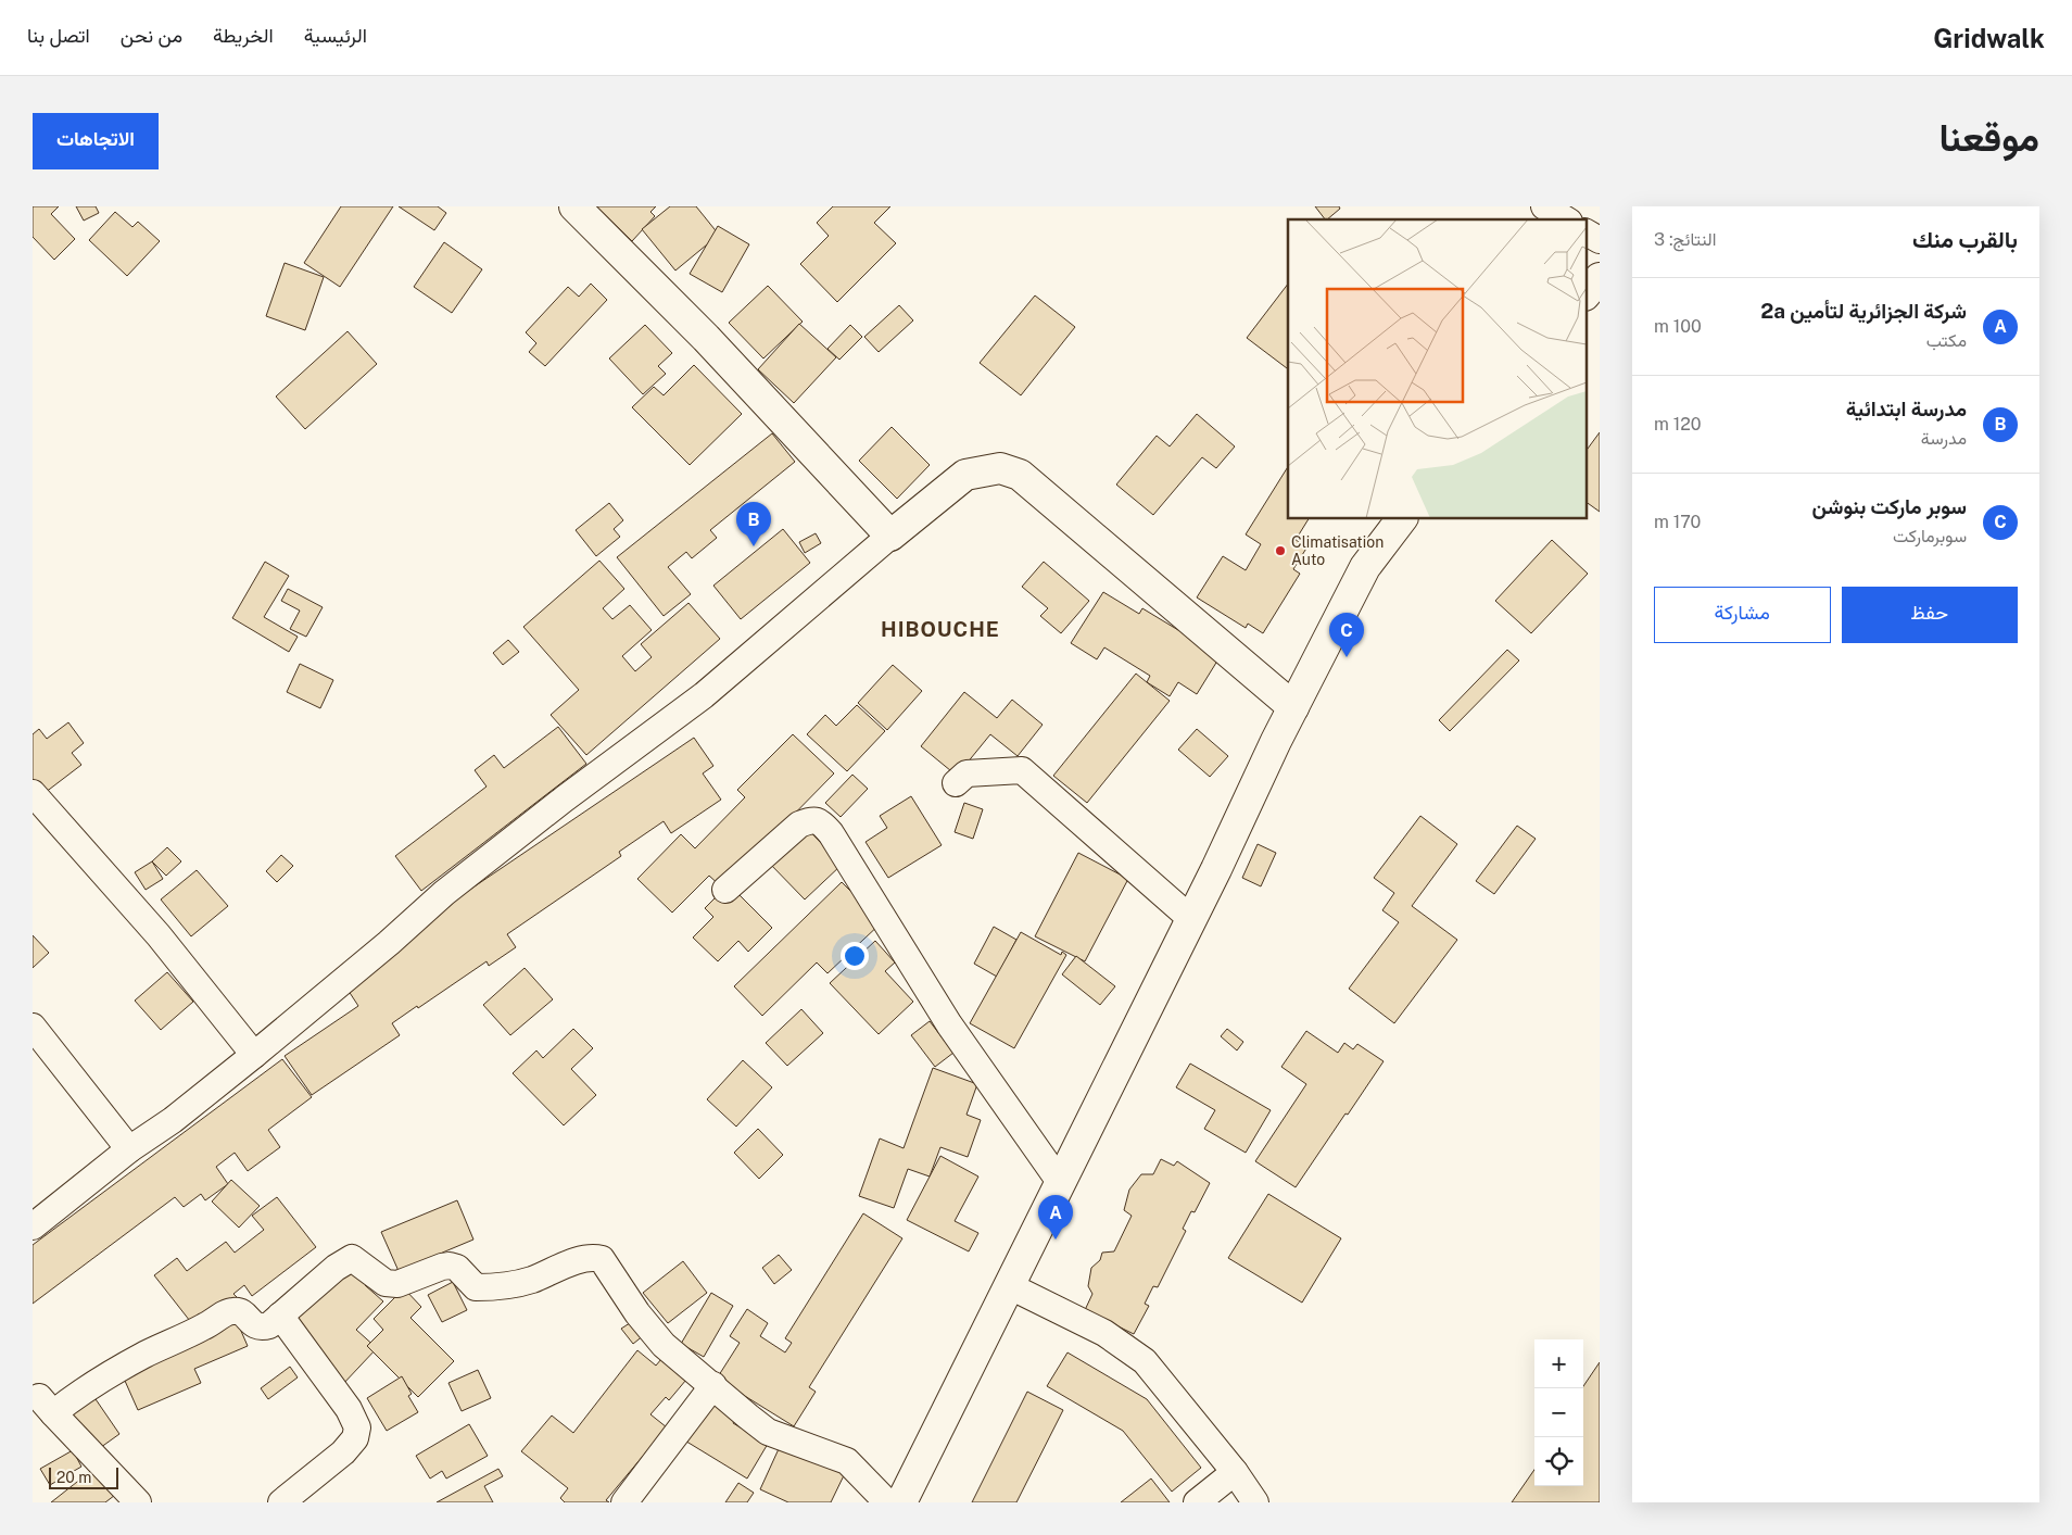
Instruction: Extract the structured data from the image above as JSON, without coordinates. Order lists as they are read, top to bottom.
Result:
{
  "districts": ["HIBOUCHE"],
  "places": ["Climatisation Auto"],
  "scale_bar": "20 m",
  "page": {
    "header": "Gridwalk",
    "nav": [
      "الرئيسية",
      "الخريطة",
      "من نحن",
      "اتصل بنا"
    ],
    "title": "موقعنا",
    "buttons": [
      "الاتجاهات",
      ["حفظ", "مشاركة"]
    ],
    "heading": ["بالقرب منك", "النتائج: 3"],
    "list": [
      {
        "mark": "A",
        "name": "شركة الجزائرية لتأمين 2a",
        "note": "مكتب",
        "value": "100 m"
      },
      {
        "mark": "B",
        "name": "مدرسة ابتدائية",
        "note": "مدرسة",
        "value": "120 m"
      },
      {
        "mark": "C",
        "name": "سوبر ماركت بنوشن",
        "note": "سوبرماركت",
        "value": "170 m"
      }
    ],
    "pins": ["B", "C", "A"],
    "map_buttons": ["+", "−"],
    "scale": "20 m"
  }
}
